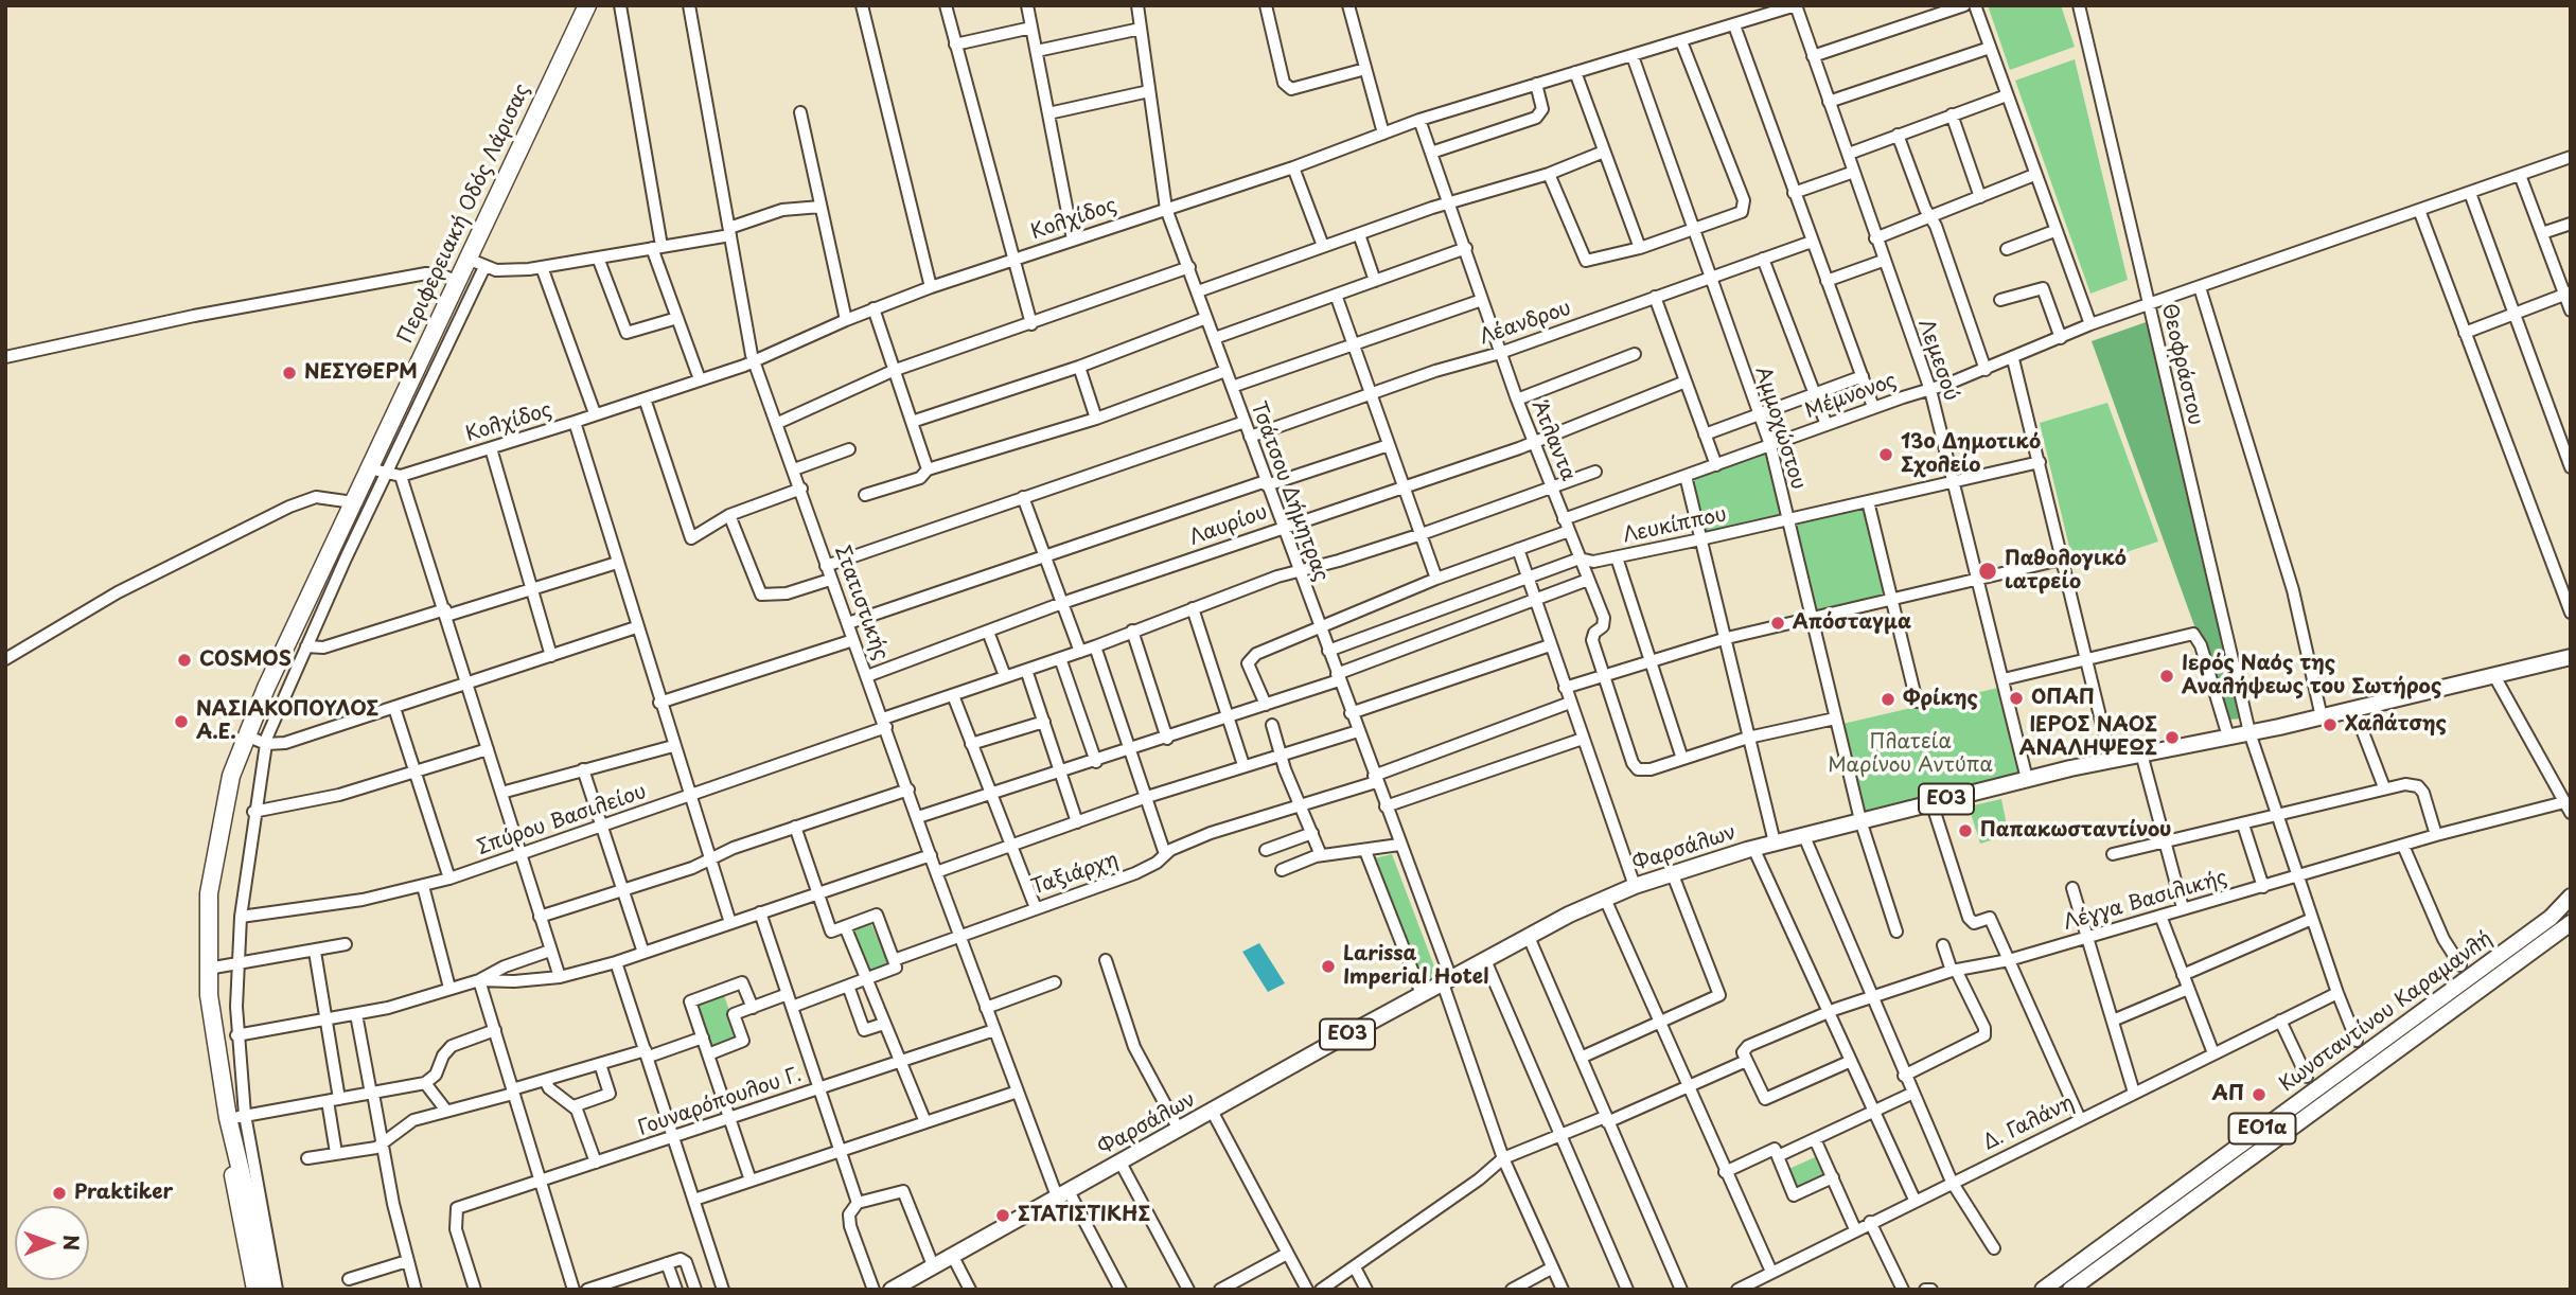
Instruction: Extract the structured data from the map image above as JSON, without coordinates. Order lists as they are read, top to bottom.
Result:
{
  "streets": {
    "highway": ["Περιφερειακή Οδός Λάρισας"],
    "main road": [
      "ΕΟ3",
      "Φαρσάλων",
      "Κωνσταντίνου Καραμανλή",
      "ΕΟ1α"
    ],
    "street": [
      "Κολχίδος",
      "Λέανδρου",
      "Λεμεσού",
      "Θεοφράστου",
      "Μέμνονος",
      "Αμμοχώστου",
      "Άτλαντα",
      "Τσάτσου Δήμητρας",
      "Λαυρίου",
      "Λευκίππου",
      "Στατιστικής",
      "Σπύρου Βασιλείου",
      "Ταξιάρχη",
      "Λέγγα Βασιλικής",
      "Γουναρόπουλου Γ.",
      "Δ. Γαλάνη"
    ]
  },
  "crossings": [
    ["Περιφερειακή Οδός Λάρισας", "Κολχίδος"],
    ["Κολχίδος", "Λεμεσού"],
    ["Κολχίδος", "Αμμοχώστου"],
    ["Κολχίδος", "Άτλαντα"],
    ["Κολχίδος", "Τσάτσου Δήμητρας"],
    ["Κολχίδος", "Στατιστικής"],
    ["Λέανδρου", "Αμμοχώστου"],
    ["Λέανδρου", "Άτλαντα"],
    ["Λέανδρου", "Τσάτσου Δήμητρας"],
    ["Λεμεσού", "Μέμνονος"],
    ["Λεμεσού", "Λευκίππου"],
    ["Λεμεσού", "Φαρσάλων"],
    ["Θεοφράστου", "Μέμνονος"],
    ["Θεοφράστου", "Φαρσάλων"],
    ["Θεοφράστου", "Λέγγα Βασιλικής"],
    ["Θεοφράστου", "Δ. Γαλάνη"],
    ["Μέμνονος", "Αμμοχώστου"],
    ["Μέμνονος", "Άτλαντα"],
    ["Μέμνονος", "Τσάτσου Δήμητρας"],
    ["Αμμοχώστου", "Λευκίππου"],
    ["Αμμοχώστου", "Φαρσάλων"],
    ["Άτλαντα", "Λαυρίου"],
    ["Άτλαντα", "Λευκίππου"],
    ["Άτλαντα", "Σπύρου Βασιλείου"],
    ["Τσάτσου Δήμητρας", "Λαυρίου"],
    ["Τσάτσου Δήμητρας", "Λευκίππου"],
    ["Τσάτσου Δήμητρας", "Σπύρου Βασιλείου"],
    ["Τσάτσου Δήμητρας", "Φαρσάλων"],
    ["Τσάτσου Δήμητρας", "Ταξιάρχη"],
    ["Τσάτσου Δήμητρας", "Λέγγα Βασιλικής"],
    ["Λαυρίου", "Στατιστικής"],
    ["Στατιστικής", "Σπύρου Βασιλείου"],
    ["Στατιστικής", "Φαρσάλων"],
    ["Στατιστικής", "Ταξιάρχη"],
    ["Στατιστικής", "Γουναρόπουλου Γ."]
  ],
  "parks": ["Πλατεία Μαρίνου Αντύπα"],
  "places": [
    "ΝΕΣΥΘΕΡΜ",
    "13ο Δημοτικό Σχολείο",
    "Παθολογικό ιατρείο",
    "Απόσταγμα",
    "COSMOS",
    "Ιερός Ναός της Αναλήψεως του Σωτήρος",
    "ΟΠΑΠ",
    "Φρίκης",
    "ΝΑΣΙΑΚΟΠΟΥΛΟΣ Α.Ε.",
    "Χαλάτσης",
    "ΙΕΡΟΣ ΝΑΟΣ ΑΝΑΛΗΨΕΩΣ",
    "Παπακωσταντίνου",
    "Larissa Imperial Hotel",
    "ΑΠ",
    "Praktiker",
    "ΣΤΑΤΙΣΤΙΚΗΣ"
  ],
  "north": "right"
}
